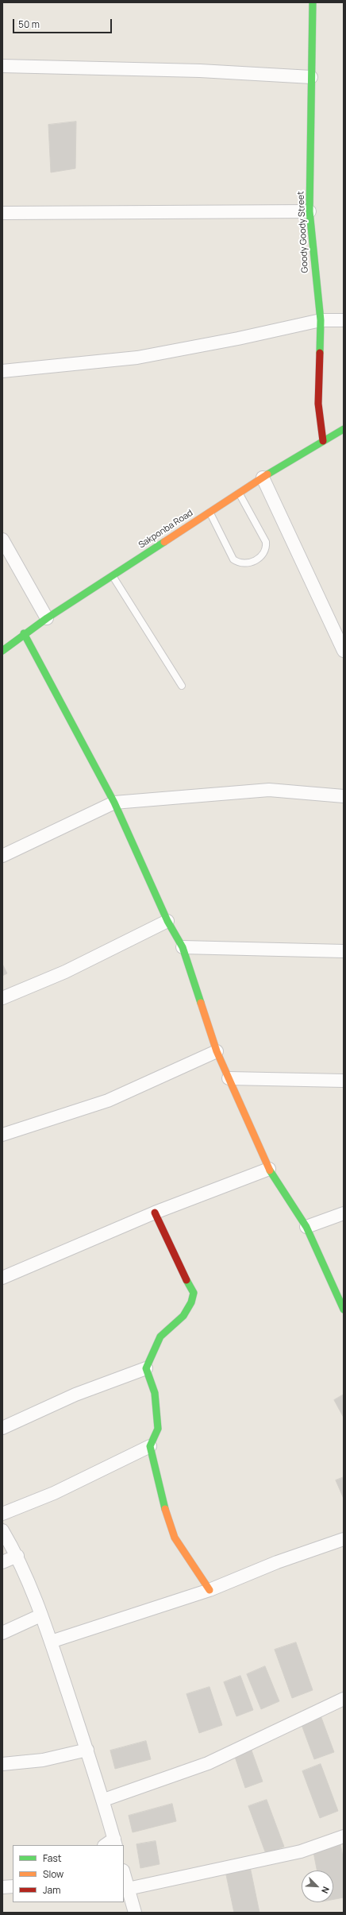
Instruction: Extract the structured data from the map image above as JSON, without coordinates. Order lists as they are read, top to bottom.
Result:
{
  "streets": {
    "street": ["Goody Goody Street", "Sakponba Road"]
  },
  "crossings": [
    ["Goody Goody Street", "Sakponba Road"]
  ],
  "legend": ["Fast", "Slow", "Jam"],
  "scale_bar": "50 m",
  "north": "bottom right"
}
